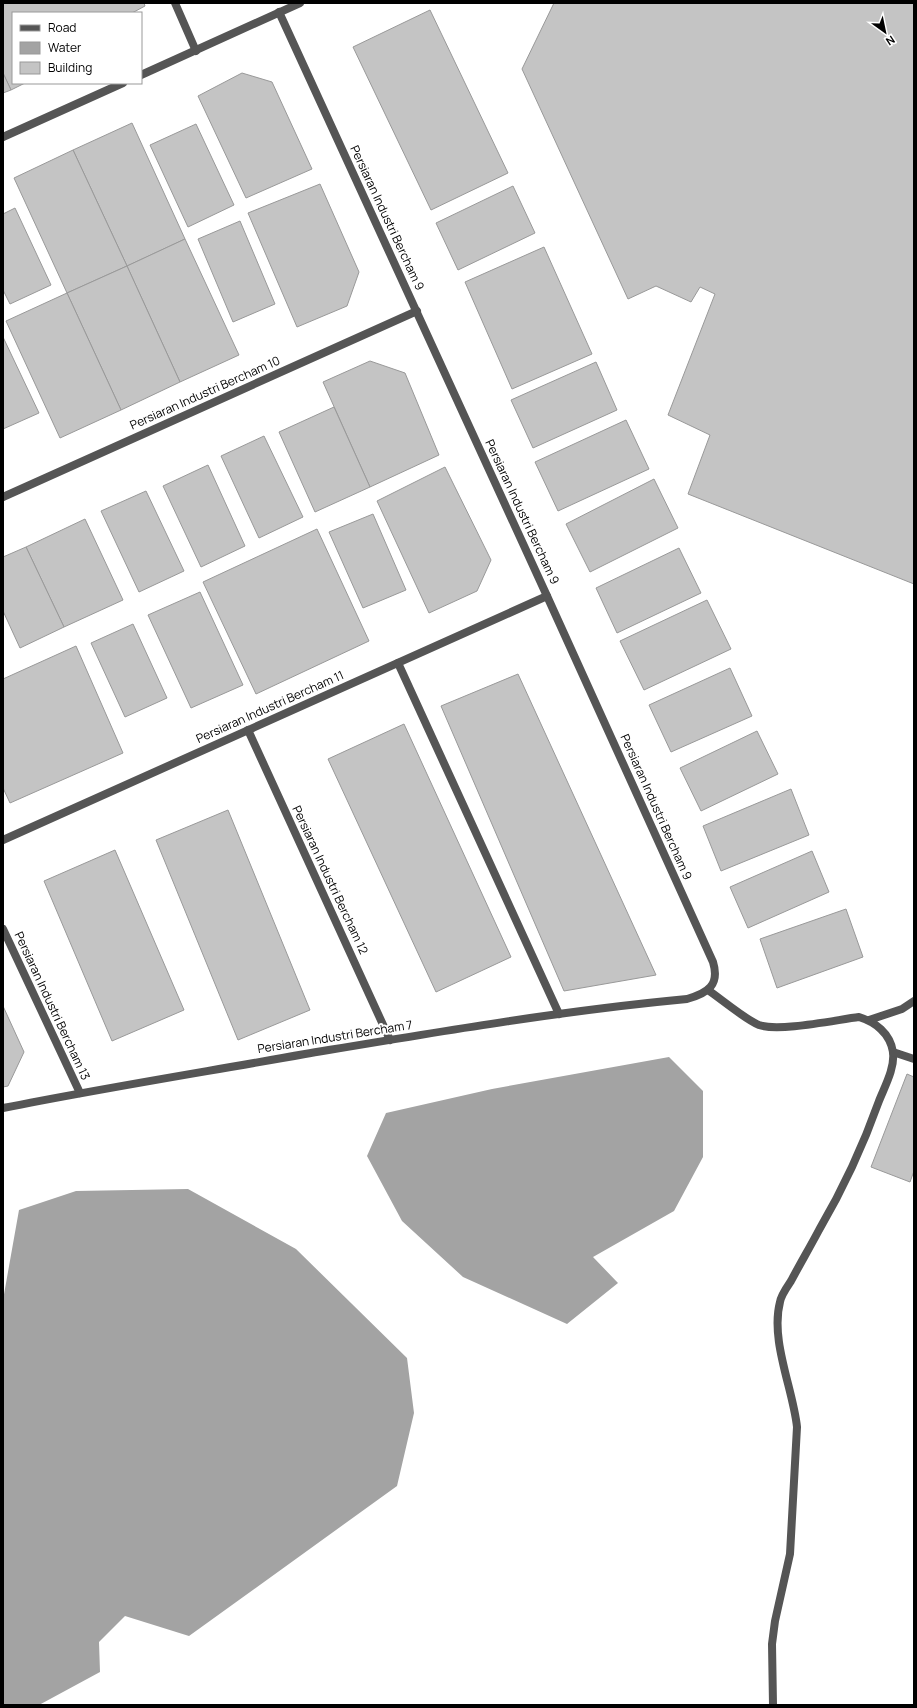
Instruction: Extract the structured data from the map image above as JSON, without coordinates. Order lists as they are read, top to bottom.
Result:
{
  "streets": {
    "street": [
      "Persiaran Industri Bercham 9",
      "Persiaran Industri Bercham 10",
      "Persiaran Industri Bercham 11",
      "Persiaran Industri Bercham 12",
      "Persiaran Industri Bercham 13",
      "Persiaran Industri Bercham 7"
    ]
  },
  "crossings": [
    ["Persiaran Industri Bercham 9", "Persiaran Industri Bercham 10"],
    ["Persiaran Industri Bercham 9", "Persiaran Industri Bercham 11"],
    ["Persiaran Industri Bercham 9", "Persiaran Industri Bercham 7"],
    ["Persiaran Industri Bercham 11", "Persiaran Industri Bercham 12"],
    ["Persiaran Industri Bercham 12", "Persiaran Industri Bercham 7"],
    ["Persiaran Industri Bercham 13", "Persiaran Industri Bercham 7"]
  ],
  "legend": ["Road", "Water", "Building"],
  "north": "bottom right"
}
